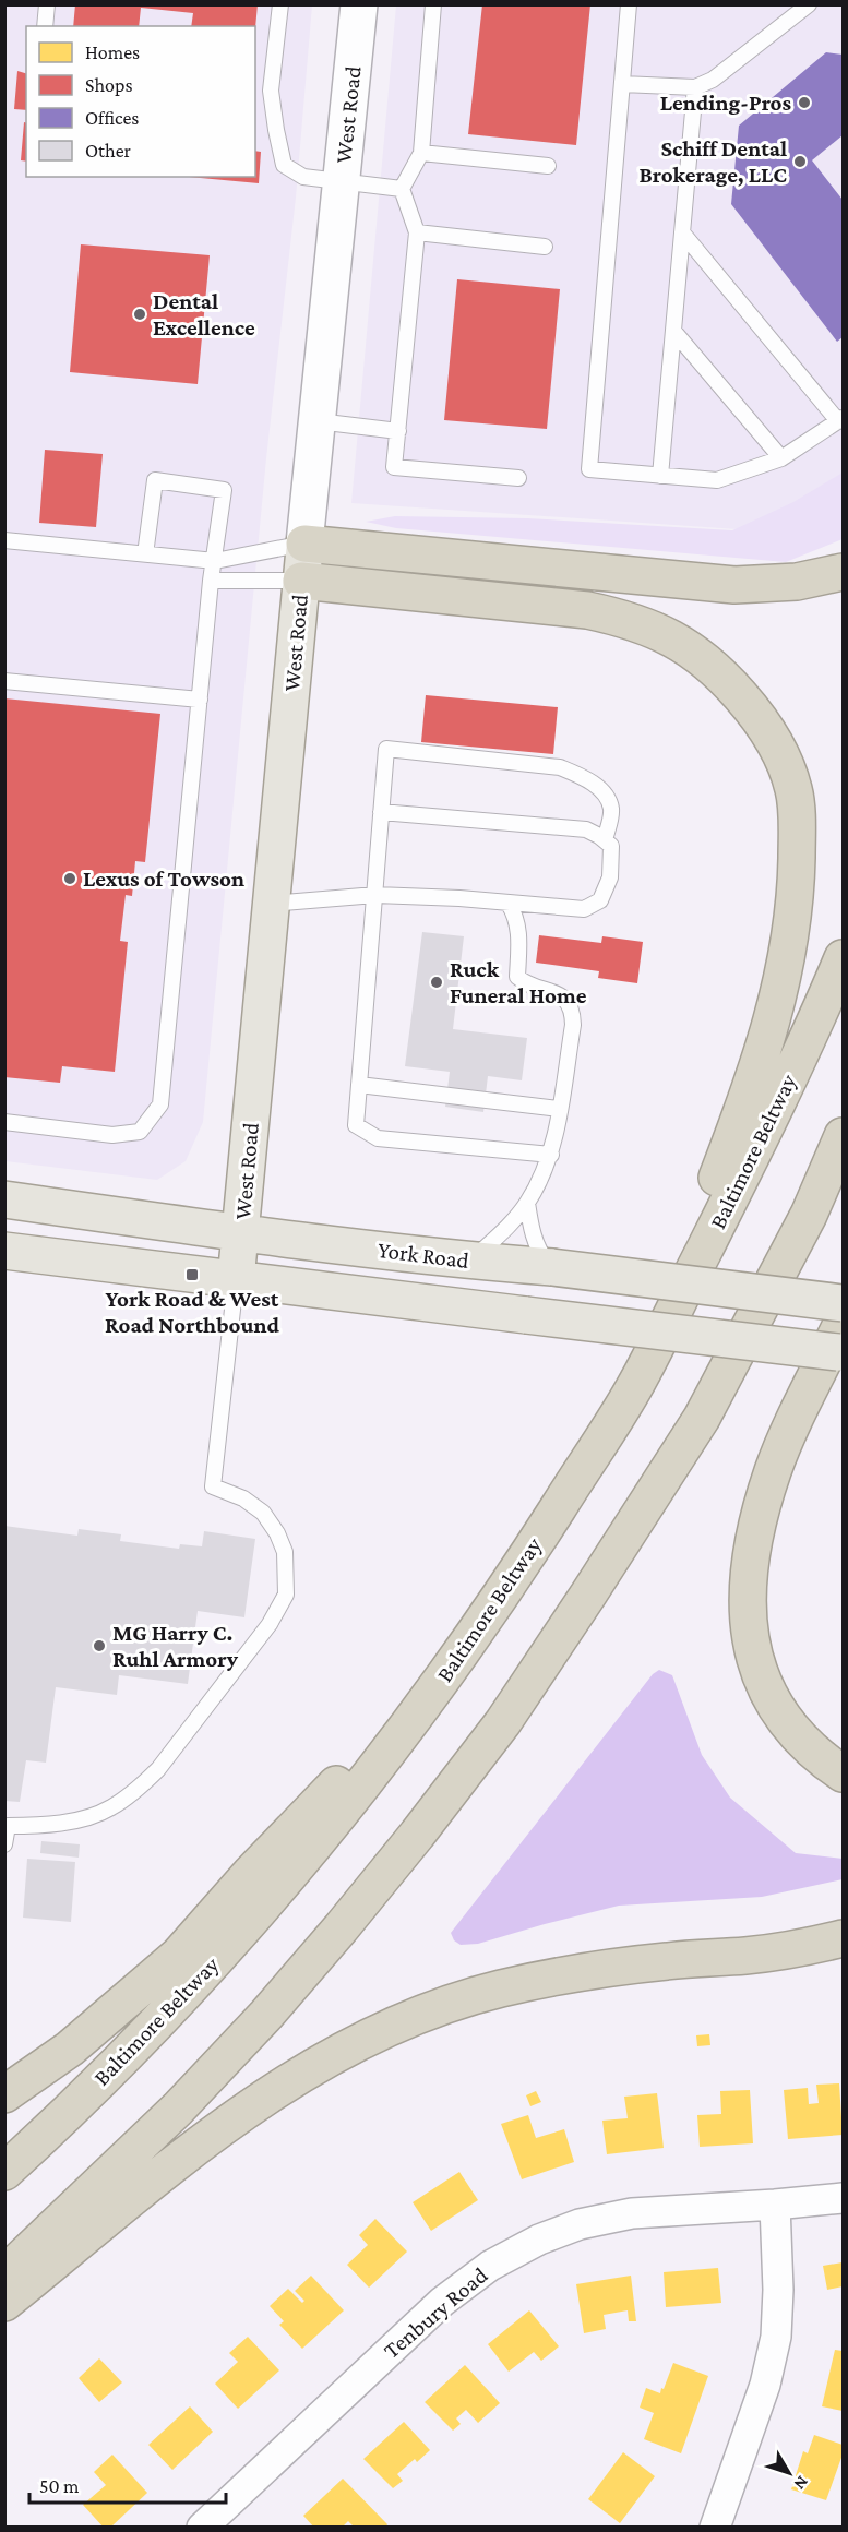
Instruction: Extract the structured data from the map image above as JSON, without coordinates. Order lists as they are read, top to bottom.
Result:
{
  "streets": {
    "highway": ["Baltimore Beltway"],
    "main road": ["West Road", "York Road"],
    "street": ["Tenbury Road"]
  },
  "crossings": [
    ["West Road", "York Road"]
  ],
  "places": {
    "other": [
      "Lending-Pros",
      "Schiff Dental Brokerage, LLC",
      "Dental Excellence",
      "Lexus of Towson",
      "Ruck Funeral Home",
      "MG Harry C. Ruhl Armory"
    ],
    "transit": ["York Road & West Road Northbound"]
  },
  "legend": [
    "Homes",
    "Shops",
    "Offices",
    "Other"
  ],
  "scale_bar": "50 m",
  "north": "bottom right"
}
